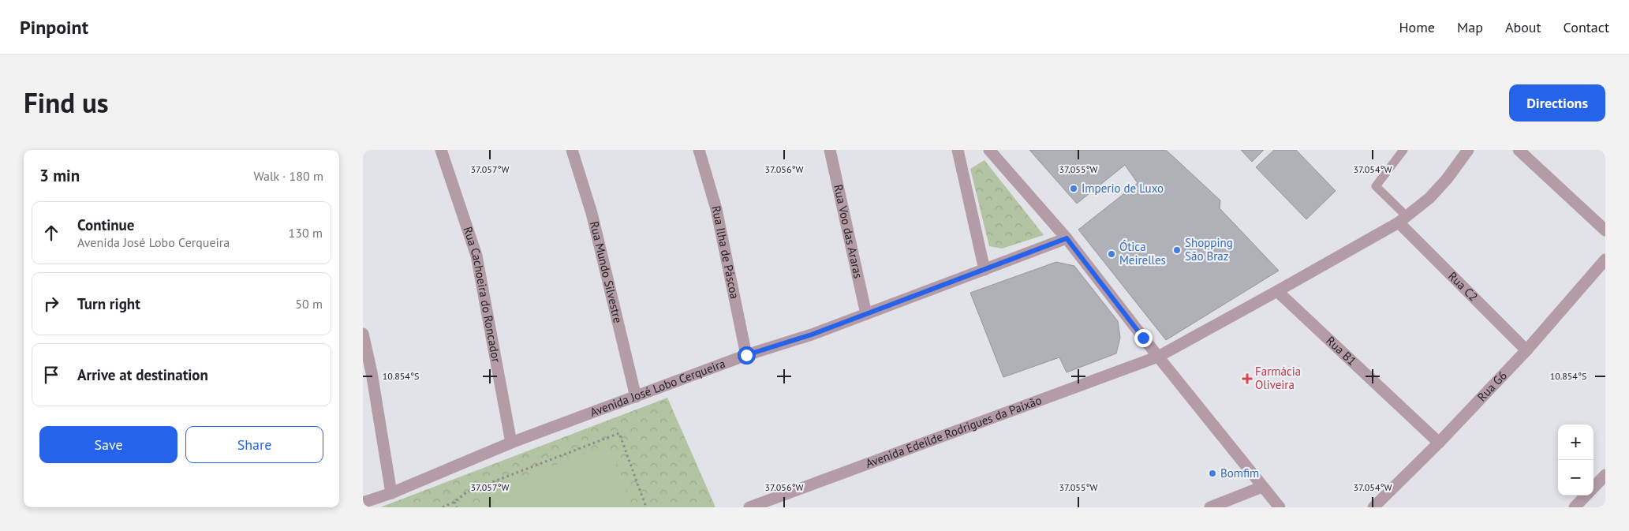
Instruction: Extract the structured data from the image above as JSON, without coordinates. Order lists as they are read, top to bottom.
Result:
{
  "streets": {
    "street": [
      "Rua Voo das Araras",
      "Rua Ilha de Páscoa",
      "Rua Mundo Silvestre",
      "Rua C2",
      "Rua Cachoeira do Roncador",
      "Rua B1",
      "Rua G6",
      "Avenida José Lobo Cerqueira",
      "Avenida Edeilde Rodrigues da Paixão"
    ]
  },
  "crossings": [
    ["Rua Voo das Araras", "Avenida José Lobo Cerqueira"],
    ["Rua Ilha de Páscoa", "Avenida José Lobo Cerqueira"],
    ["Rua Mundo Silvestre", "Avenida José Lobo Cerqueira"],
    ["Rua C2", "Rua G6"],
    ["Rua C2", "Avenida Edeilde Rodrigues da Paixão"],
    ["Rua Cachoeira do Roncador", "Avenida José Lobo Cerqueira"],
    ["Rua B1", "Rua G6"],
    ["Rua B1", "Avenida Edeilde Rodrigues da Paixão"]
  ],
  "places": {
    "other": [
      "Imperio de Luxo",
      "Shopping São Braz",
      "Ótica Meirelles",
      "Bomfim"
    ],
    "health": ["Farmácia Oliveira"]
  },
  "page": {
    "header": "Pinpoint",
    "nav": [
      "Home",
      "Map",
      "About",
      "Contact"
    ],
    "title": "Find us",
    "buttons": [
      "Directions",
      ["Save", "Share"]
    ],
    "heading": ["3 min", "Walk · 180 m"],
    "list": [
      ["Continue", "Avenida José Lobo Cerqueira", "130 m"],
      ["Turn right", "50 m"],
      "Arrive at destination"
    ],
    "map_buttons": ["+", "−"]
  },
  "coordinates": [
    "37.057°W",
    "37.056°W",
    "37.055°W",
    "37.054°W",
    "10.854°S"
  ]
}
